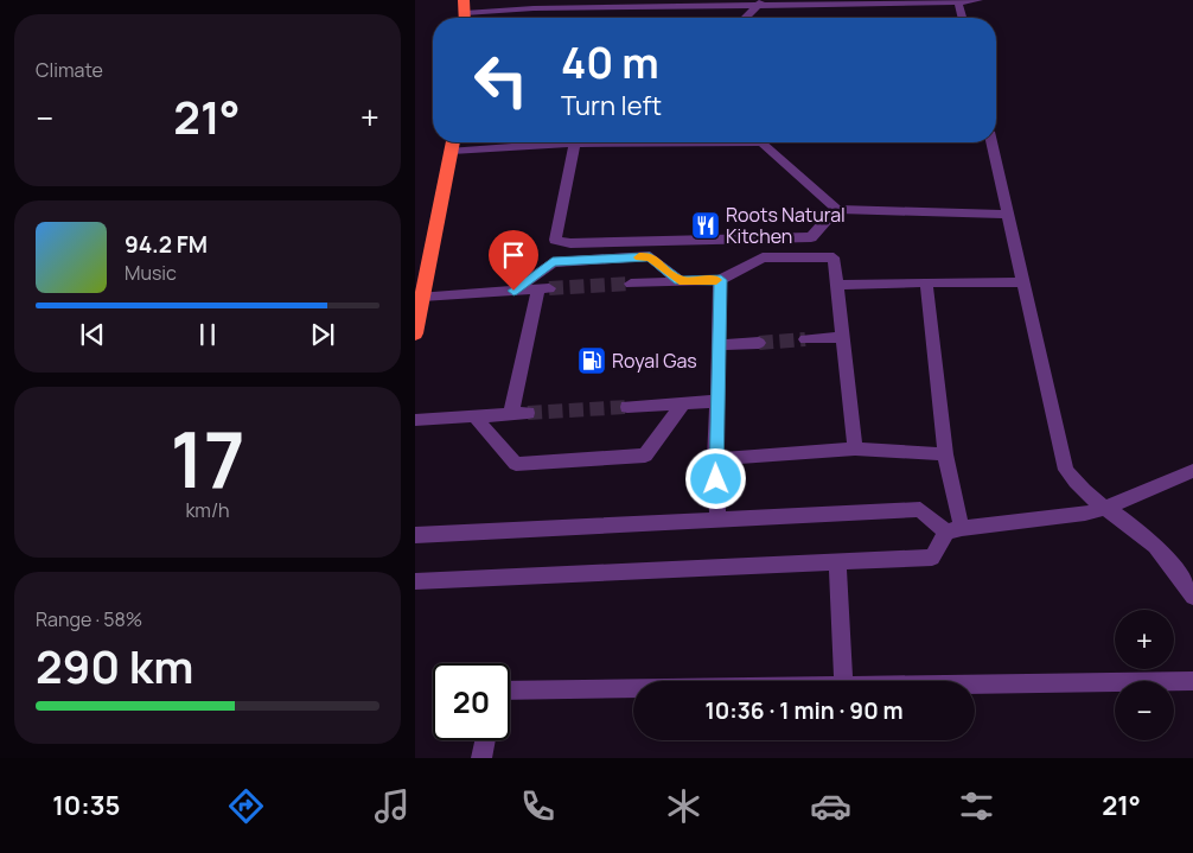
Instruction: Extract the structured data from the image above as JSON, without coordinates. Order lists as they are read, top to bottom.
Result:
{
  "places": {
    "restaurant": ["Roots Natural Kitchen"],
    "fuel station": ["Royal Gas"]
  },
  "page": {
    "tile": [
      "Climate",
      ["17", "km/h"],
      ["Range · 58%", "290 km"]
    ],
    "turn": ["40 m", "Turn left"],
    "heat": ["−", "21°", "+"],
    "song": ["94.2 FM", "Music"],
    "map_buttons": ["+", "−"],
    "limit": "20",
    "trip": "10:36 · 1 min · 90 m",
    "tabs": ["10:35", "21°"]
  }
}
